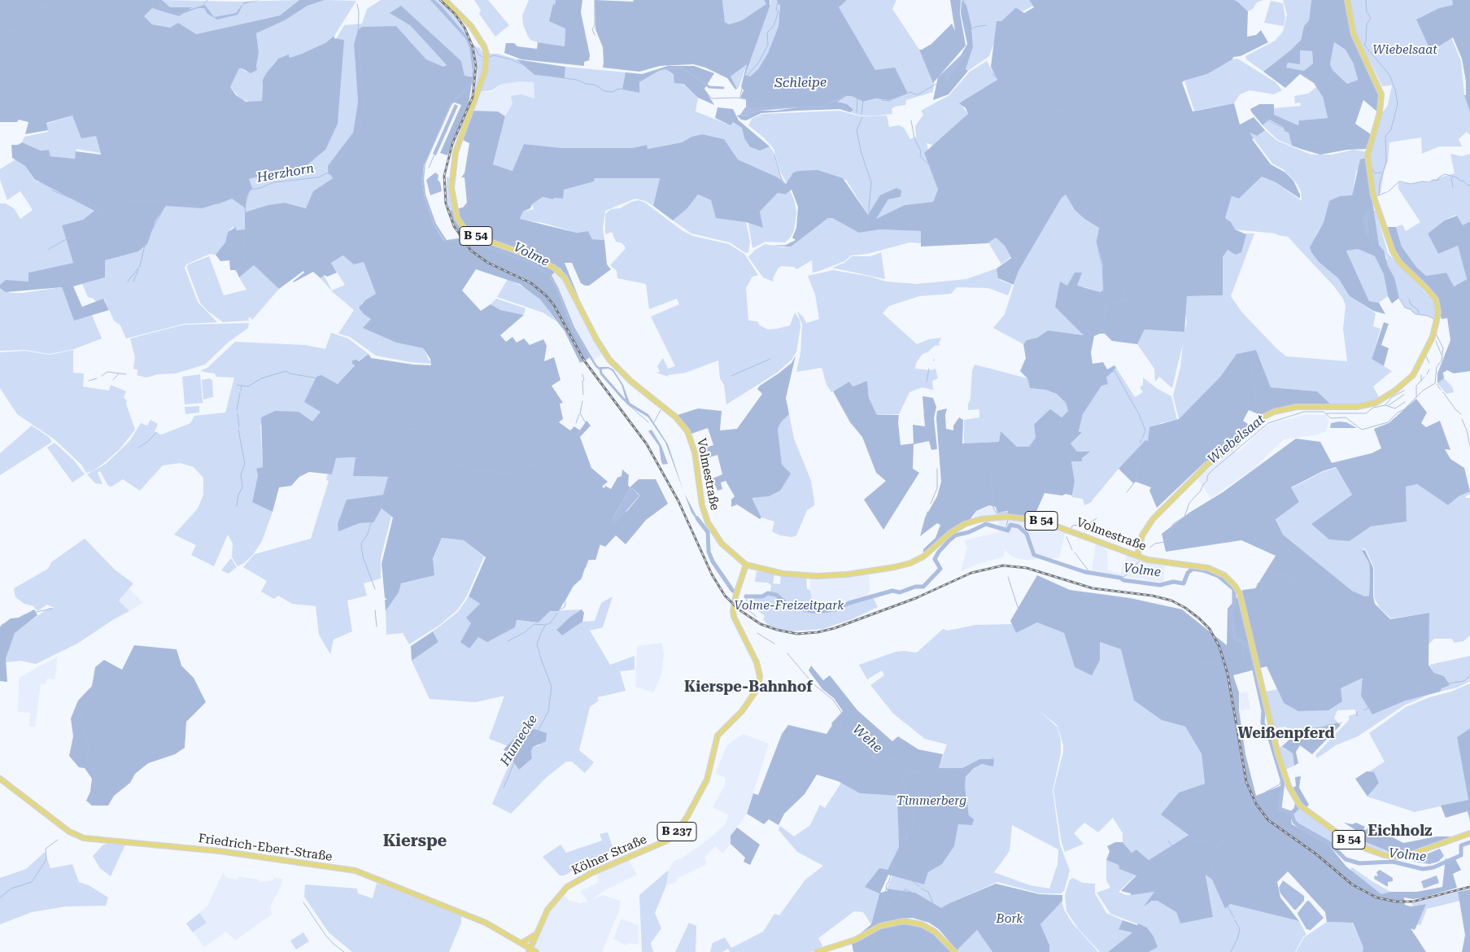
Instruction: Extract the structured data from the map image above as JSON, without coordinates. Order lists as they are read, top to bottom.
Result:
{
  "streets": {
    "main road": [
      "B 54",
      "Volmestraße",
      "B 237",
      "Friedrich-Ebert-Straße",
      "Kölner Straße"
    ]
  },
  "crossings": [
    ["Volmestraße", "Kölner Straße"],
    ["Friedrich-Ebert-Straße", "Kölner Straße"]
  ],
  "districts": [
    "Kierspe-Bahnhof",
    "Weißenpferd",
    "Eichholz",
    "Kierspe"
  ],
  "water": [
    "Schleipe",
    "Herzhorn",
    "Volme",
    "Wiebelsaat",
    "Wehe",
    "Humecke"
  ],
  "parks": [
    "Wiebelsaat",
    "Volme-Freizeitpark",
    "Timmerberg",
    "Bork"
  ]
}
